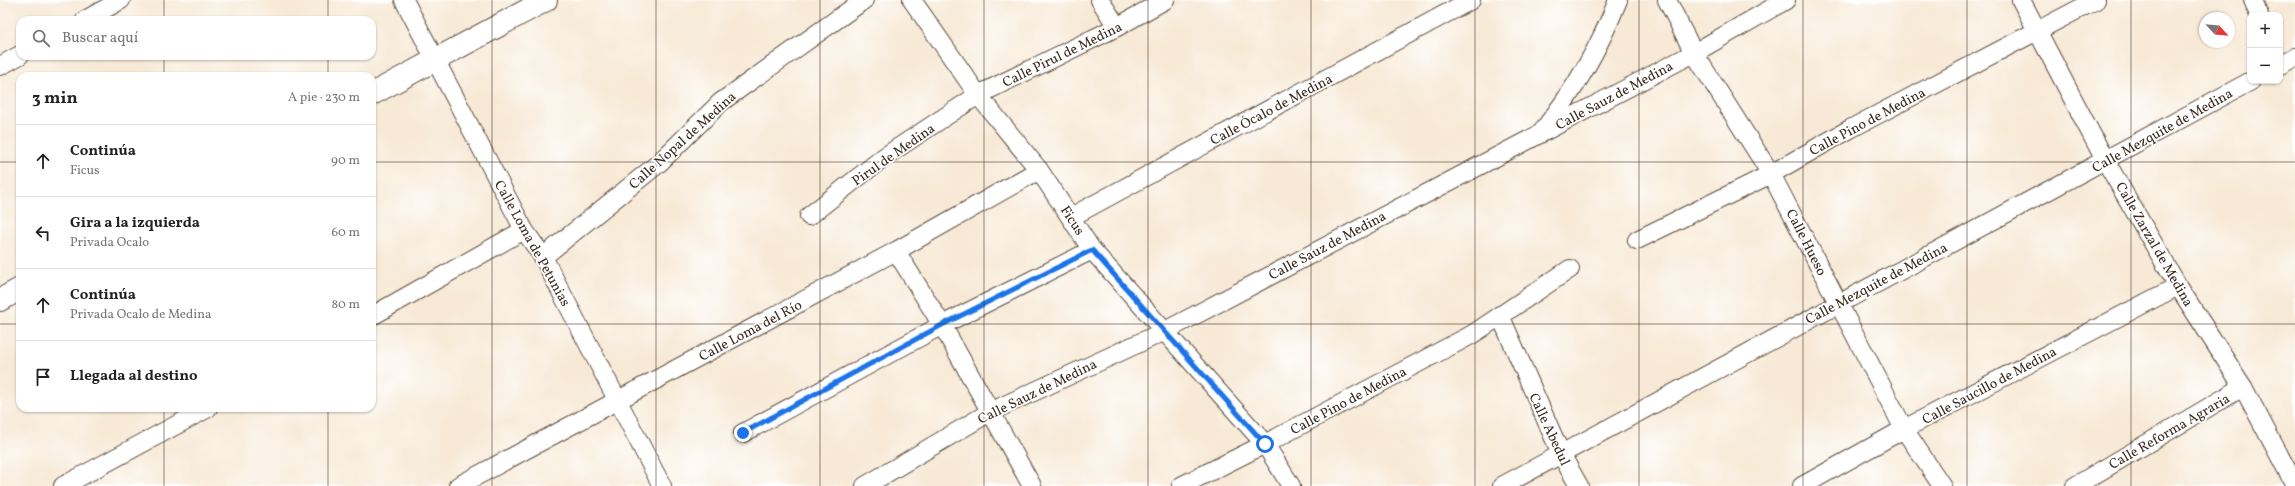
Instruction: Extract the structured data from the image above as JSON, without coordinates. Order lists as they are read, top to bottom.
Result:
{
  "streets": {
    "street": [
      "Calle Pirul de Medina",
      "Calle Sauz de Medina",
      "Calle Ócalo de Medina",
      "Calle Pino de Medina",
      "Calle Mezquite de Medina",
      "Calle Nopal de Medina",
      "Pirul de Medina",
      "Ficus",
      "Calle Hueso",
      "Calle Loma de Petunias",
      "Calle Zarzal de Medina",
      "Calle Loma del Río",
      "Calle Saucillo de Medina",
      "Calle Abedul",
      "Calle Reforma Agraria"
    ]
  },
  "crossings": [
    ["Calle Pirul de Medina", "Pirul de Medina"],
    ["Calle Pirul de Medina", "Ficus"],
    ["Calle Sauz de Medina", "Ficus"],
    ["Calle Sauz de Medina", "Calle Hueso"],
    ["Calle Ócalo de Medina", "Ficus"],
    ["Calle Pino de Medina", "Ficus"],
    ["Calle Pino de Medina", "Calle Hueso"],
    ["Calle Pino de Medina", "Calle Zarzal de Medina"],
    ["Calle Pino de Medina", "Calle Abedul"],
    ["Calle Mezquite de Medina", "Calle Hueso"],
    ["Calle Mezquite de Medina", "Calle Zarzal de Medina"],
    ["Calle Mezquite de Medina", "Calle Abedul"],
    ["Calle Nopal de Medina", "Calle Loma de Petunias"],
    ["Pirul de Medina", "Ficus"],
    ["Ficus", "Calle Loma del Río"],
    ["Calle Hueso", "Calle Saucillo de Medina"],
    ["Calle Loma de Petunias", "Calle Loma del Río"],
    ["Calle Zarzal de Medina", "Calle Saucillo de Medina"],
    ["Calle Zarzal de Medina", "Calle Reforma Agraria"]
  ],
  "north": "bottom right",
  "page": {
    "map_buttons": ["+", "−"],
    "search": "Buscar aquí",
    "heading": ["3 min", "A pie · 230 m"],
    "list": [
      ["Continúa", "Ficus", "90 m"],
      ["Gira a la izquierda", "Privada Ocalo", "60 m"],
      ["Continúa", "Privada Ocalo de Medina", "80 m"],
      "Llegada al destino"
    ]
  }
}
